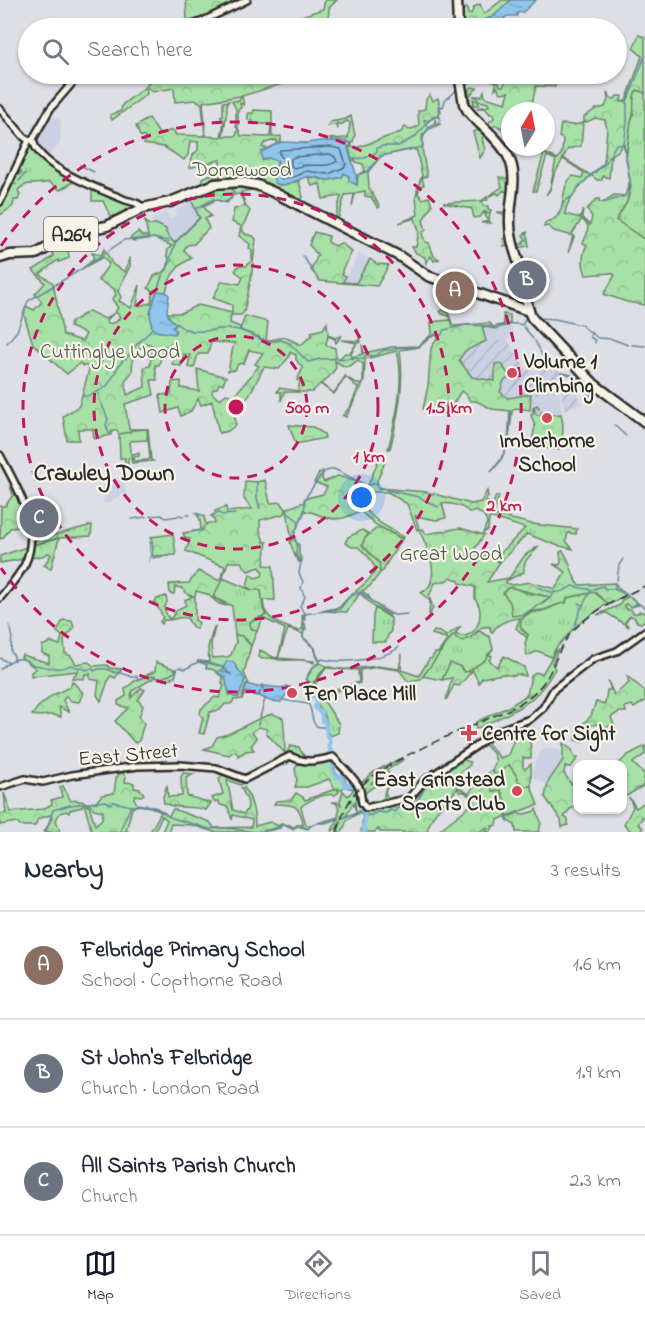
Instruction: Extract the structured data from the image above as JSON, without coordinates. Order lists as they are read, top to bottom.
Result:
{
  "streets": {
    "highway": ["A264"],
    "main road": ["East Street"]
  },
  "districts": ["Crawley Down"],
  "parks": ["Domewood", "Cuttinglye Wood", "Great Wood"],
  "places": {
    "other": [
      "Volume 1 Climbing",
      "Imberhorne School",
      "Fen Place Mill",
      "East Grinstead Sports Club"
    ],
    "health": ["Centre for Sight"]
  },
  "north": "top",
  "page": {
    "search": "Search here",
    "pins": ["B", "A", "C"],
    "heading": ["Nearby", "3 results"],
    "list": [
      {
        "mark": "A",
        "name": "Felbridge Primary School",
        "note": "School · Copthorne Road",
        "value": "1.6 km"
      },
      {
        "mark": "B",
        "name": "St John's Felbridge",
        "note": "Church · London Road",
        "value": "1.9 km"
      },
      {
        "mark": "C",
        "name": "All Saints Parish Church",
        "note": "Church",
        "value": "2.3 km"
      }
    ],
    "nav": ["Map", "Directions", "Saved"]
  },
  "rings": [
    "500 m",
    "1.5 km",
    "1 km",
    "2 km"
  ]
}
